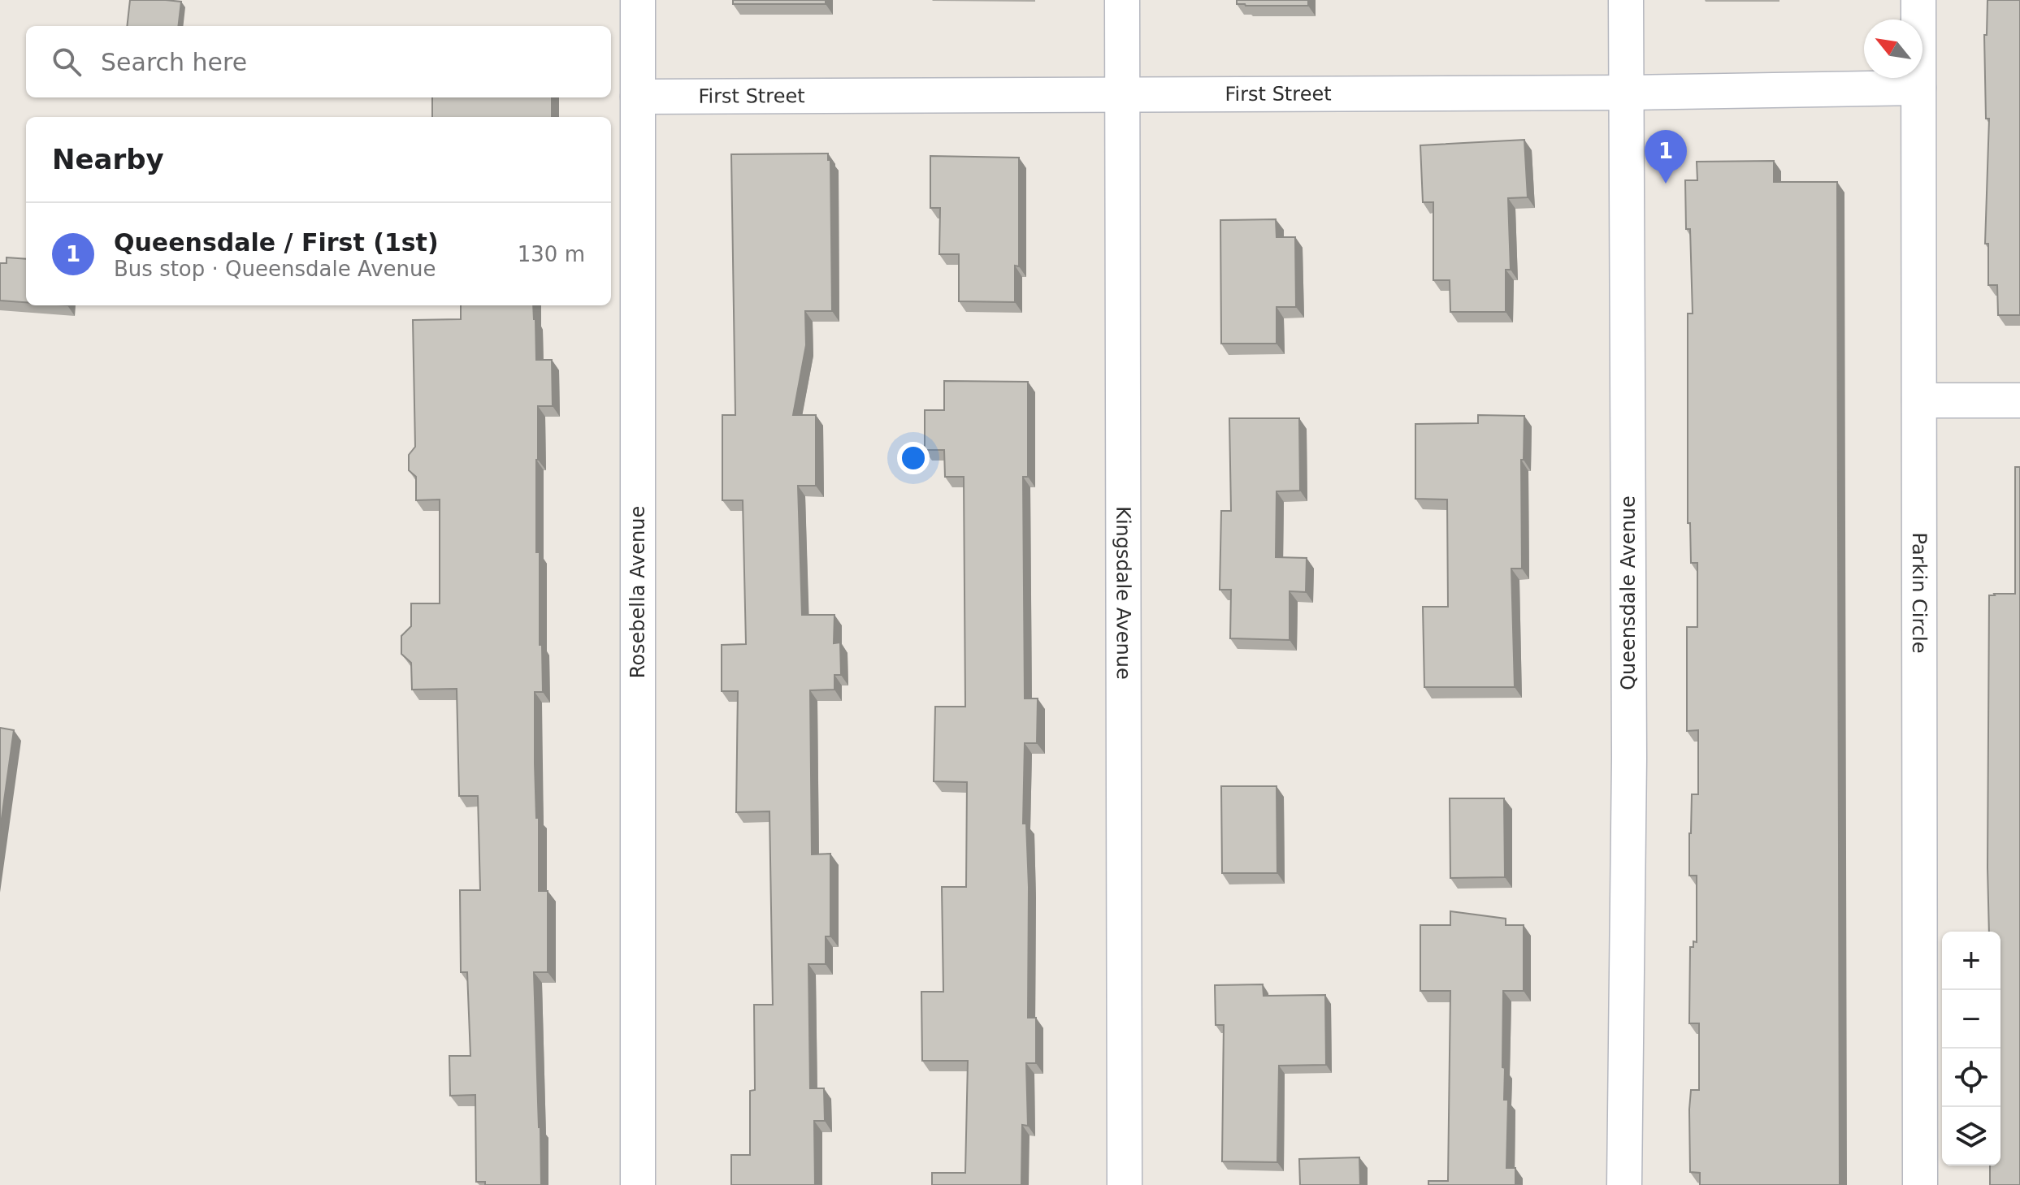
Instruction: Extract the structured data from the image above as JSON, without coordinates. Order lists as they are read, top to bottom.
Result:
{
  "streets": {
    "street": [
      "First Street",
      "Rosebella Avenue",
      "Kingsdale Avenue",
      "Parkin Circle",
      "Queensdale Avenue"
    ]
  },
  "crossings": [
    ["First Street", "Rosebella Avenue"],
    ["First Street", "Kingsdale Avenue"],
    ["First Street", "Parkin Circle"],
    ["First Street", "Queensdale Avenue"]
  ],
  "north": "top left",
  "page": {
    "search": "Search here",
    "heading": "Nearby",
    "pins": "1",
    "list": [
      {
        "mark": "1",
        "name": "Queensdale / First (1st)",
        "note": "Bus stop · Queensdale Avenue",
        "value": "130 m"
      }
    ],
    "map_buttons": ["+", "−"]
  }
}
